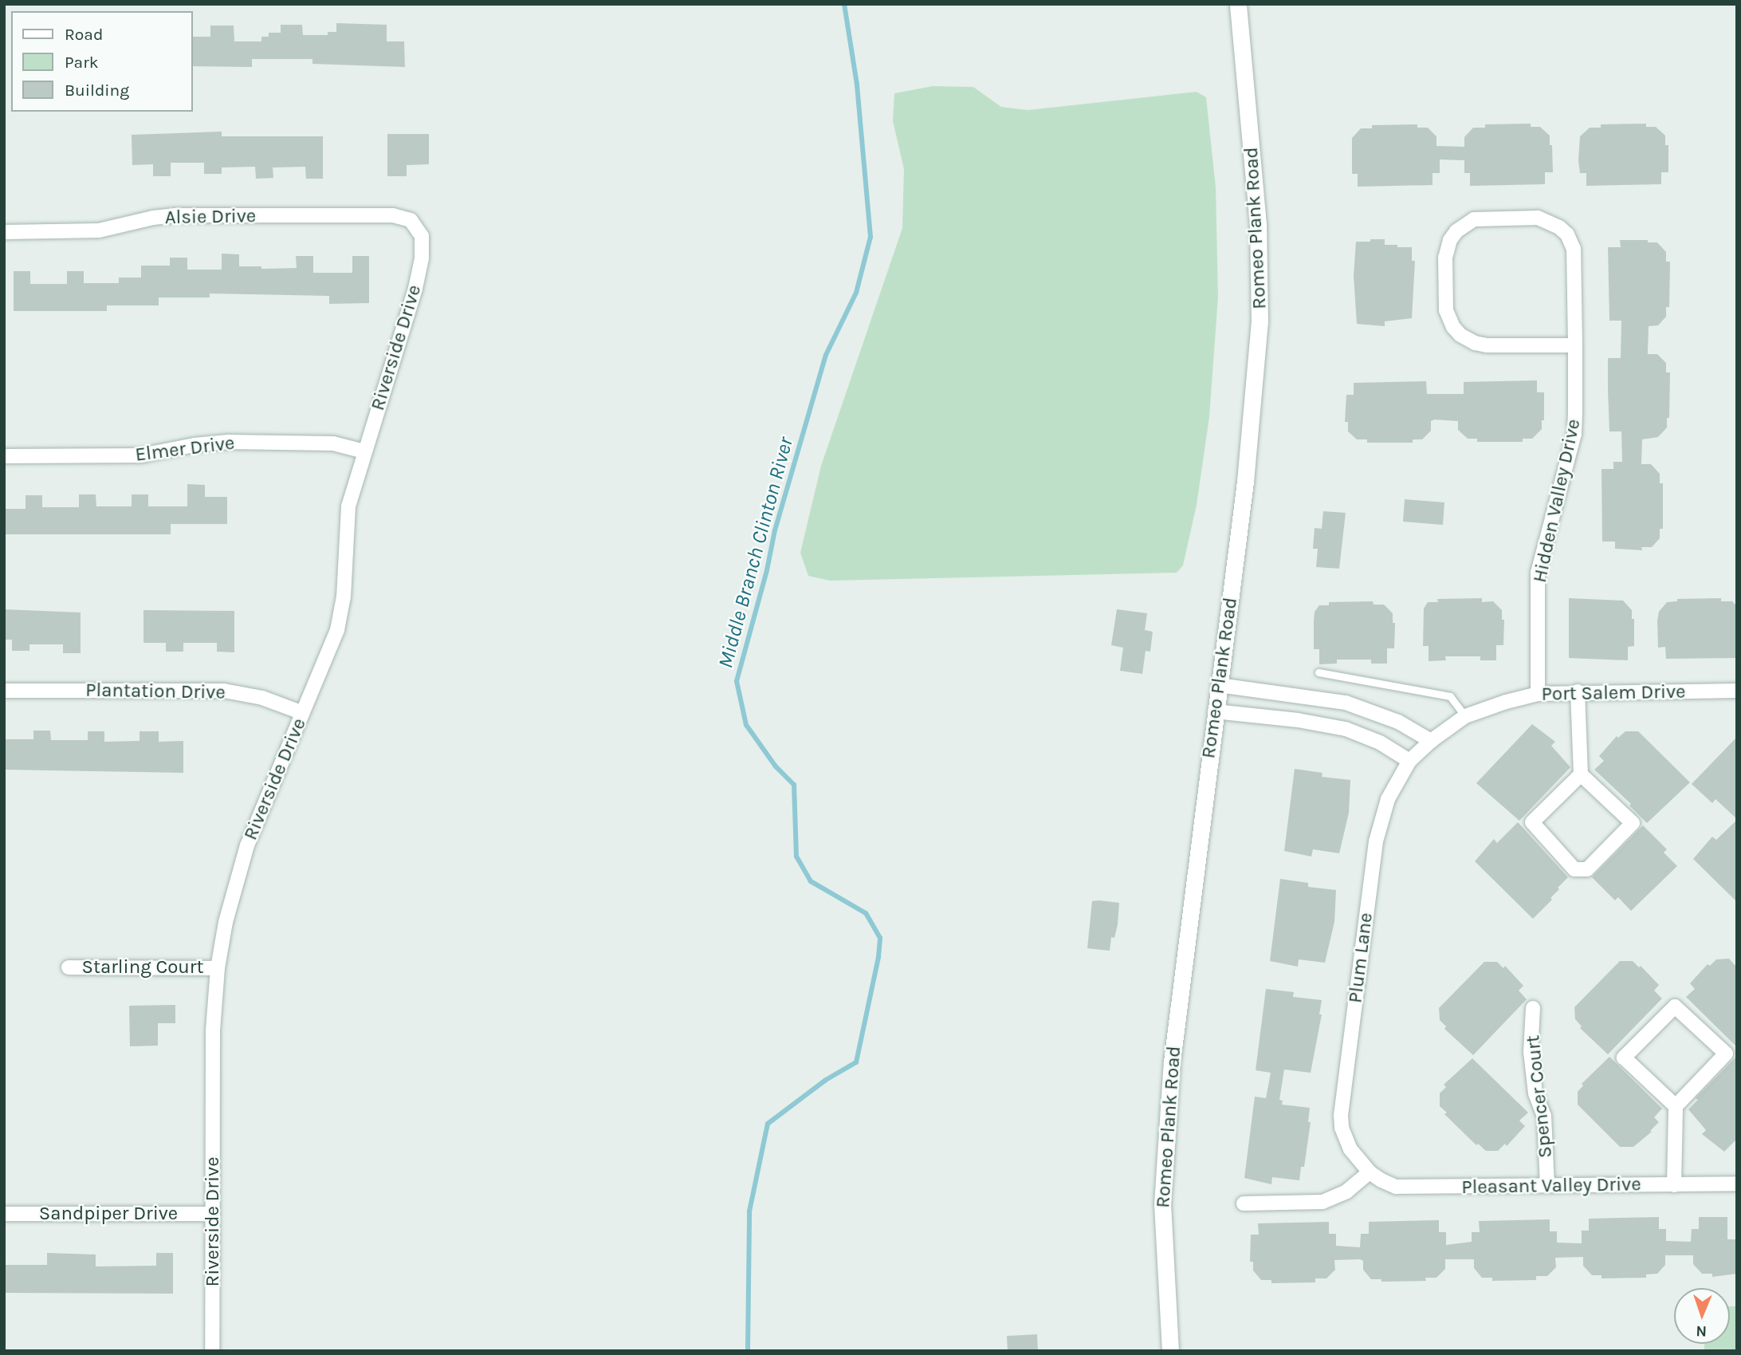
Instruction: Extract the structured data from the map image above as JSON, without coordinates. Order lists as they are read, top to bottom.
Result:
{
  "streets": {
    "main road": ["Romeo Plank Road"],
    "street": [
      "Alsie Drive",
      "Riverside Drive",
      "Elmer Drive",
      "Hidden Valley Drive",
      "Plantation Drive",
      "Port Salem Drive",
      "Plum Lane",
      "Starling Court",
      "Spencer Court",
      "Pleasant Valley Drive",
      "Sandpiper Drive"
    ]
  },
  "crossings": [
    ["Alsie Drive", "Riverside Drive"],
    ["Riverside Drive", "Elmer Drive"],
    ["Riverside Drive", "Plantation Drive"],
    ["Riverside Drive", "Starling Court"],
    ["Riverside Drive", "Sandpiper Drive"],
    ["Hidden Valley Drive", "Port Salem Drive"],
    ["Port Salem Drive", "Plum Lane"],
    ["Plum Lane", "Pleasant Valley Drive"],
    ["Spencer Court", "Pleasant Valley Drive"]
  ],
  "water": ["Middle Branch Clinton River"],
  "legend": ["Road", "Park", "Building"],
  "north": "bottom"
}
